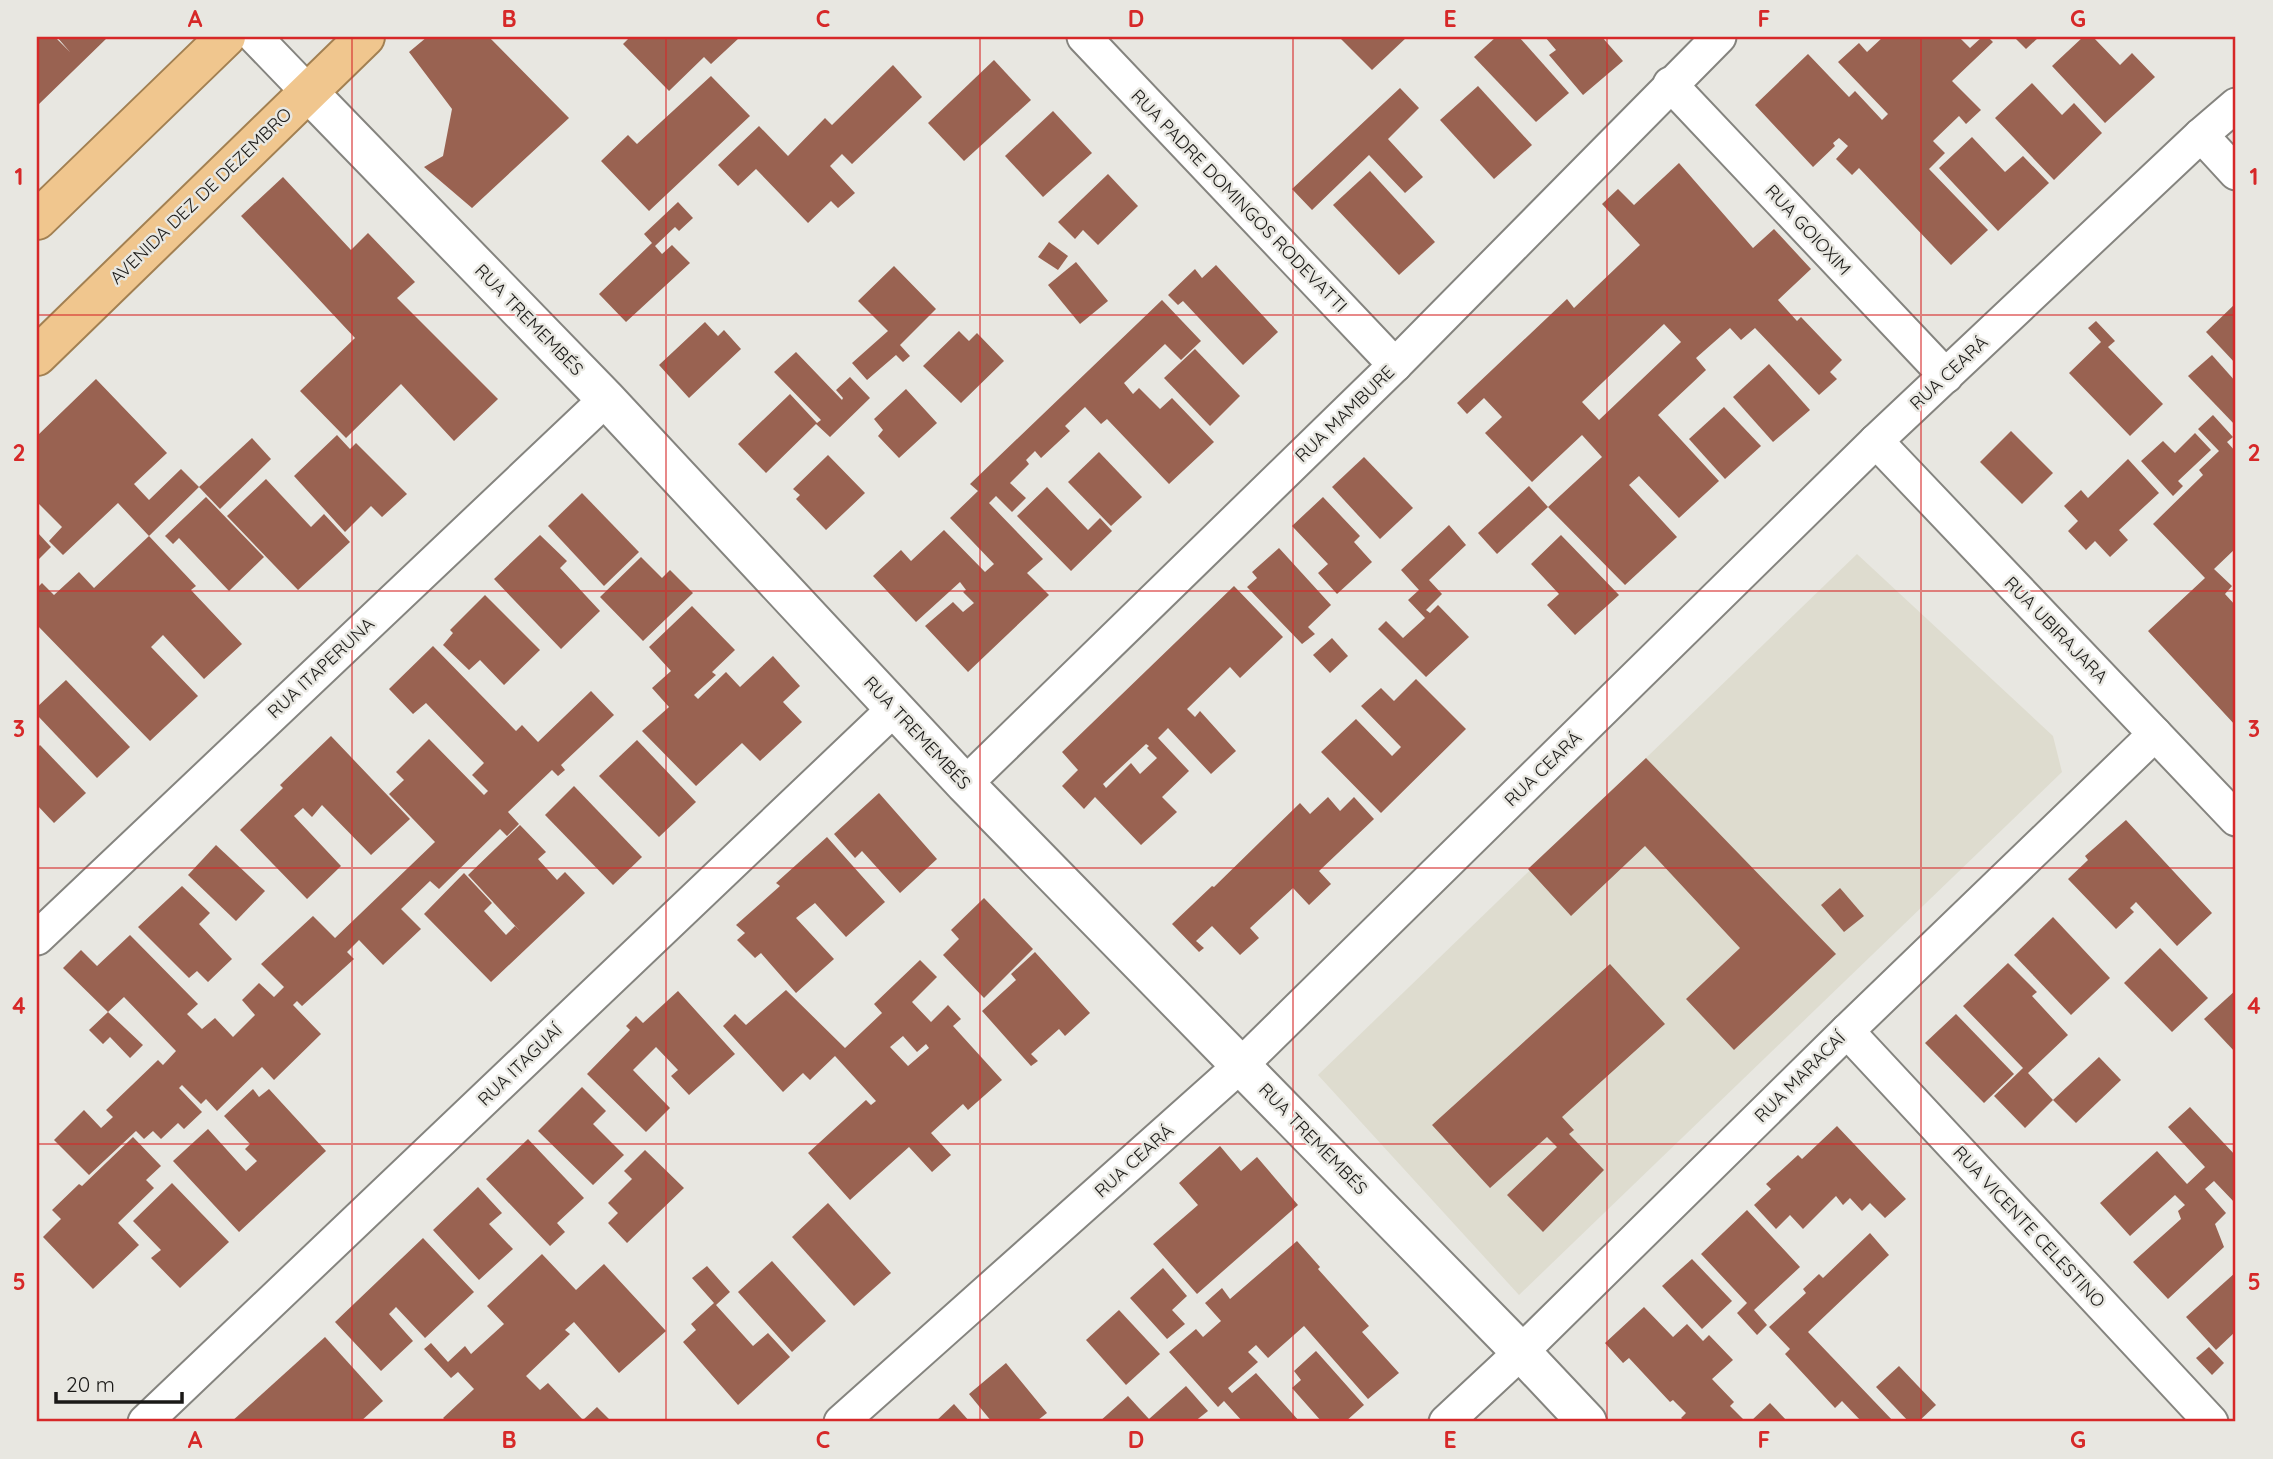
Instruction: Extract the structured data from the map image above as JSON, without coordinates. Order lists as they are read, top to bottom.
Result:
{
  "streets": {
    "highway": ["AVENIDA DEZ DE DEZEMBRO"],
    "street": [
      "RUA PADRE DOMINGOS RODEVATTI",
      "RUA GOIOXIM",
      "RUA TREMEMBÉS",
      "RUA CEARÁ",
      "RUA MAMBURE",
      "RUA UBIRAJARA",
      "RUA ITAPERUNA",
      "RUA ITAGUAÍ",
      "RUA MARACAÍ",
      "RUA VICENTE CELESTINO"
    ]
  },
  "crossings": [
    ["AVENIDA DEZ DE DEZEMBRO", "RUA TREMEMBÉS"],
    ["RUA PADRE DOMINGOS RODEVATTI", "RUA MAMBURE"],
    ["RUA GOIOXIM", "RUA CEARÁ"],
    ["RUA GOIOXIM", "RUA MAMBURE"],
    ["RUA TREMEMBÉS", "RUA CEARÁ"],
    ["RUA TREMEMBÉS", "RUA MAMBURE"],
    ["RUA TREMEMBÉS", "RUA ITAPERUNA"],
    ["RUA TREMEMBÉS", "RUA ITAGUAÍ"],
    ["RUA TREMEMBÉS", "RUA MARACAÍ"],
    ["RUA CEARÁ", "RUA UBIRAJARA"],
    ["RUA UBIRAJARA", "RUA MARACAÍ"],
    ["RUA MARACAÍ", "RUA VICENTE CELESTINO"]
  ],
  "scale_bar": "20 m",
  "grid": {
    "columns": [
      "A",
      "B",
      "C",
      "D",
      "E",
      "F",
      "G"
    ],
    "rows": [
      "1",
      "2",
      "3",
      "4",
      "5"
    ]
  }
}
